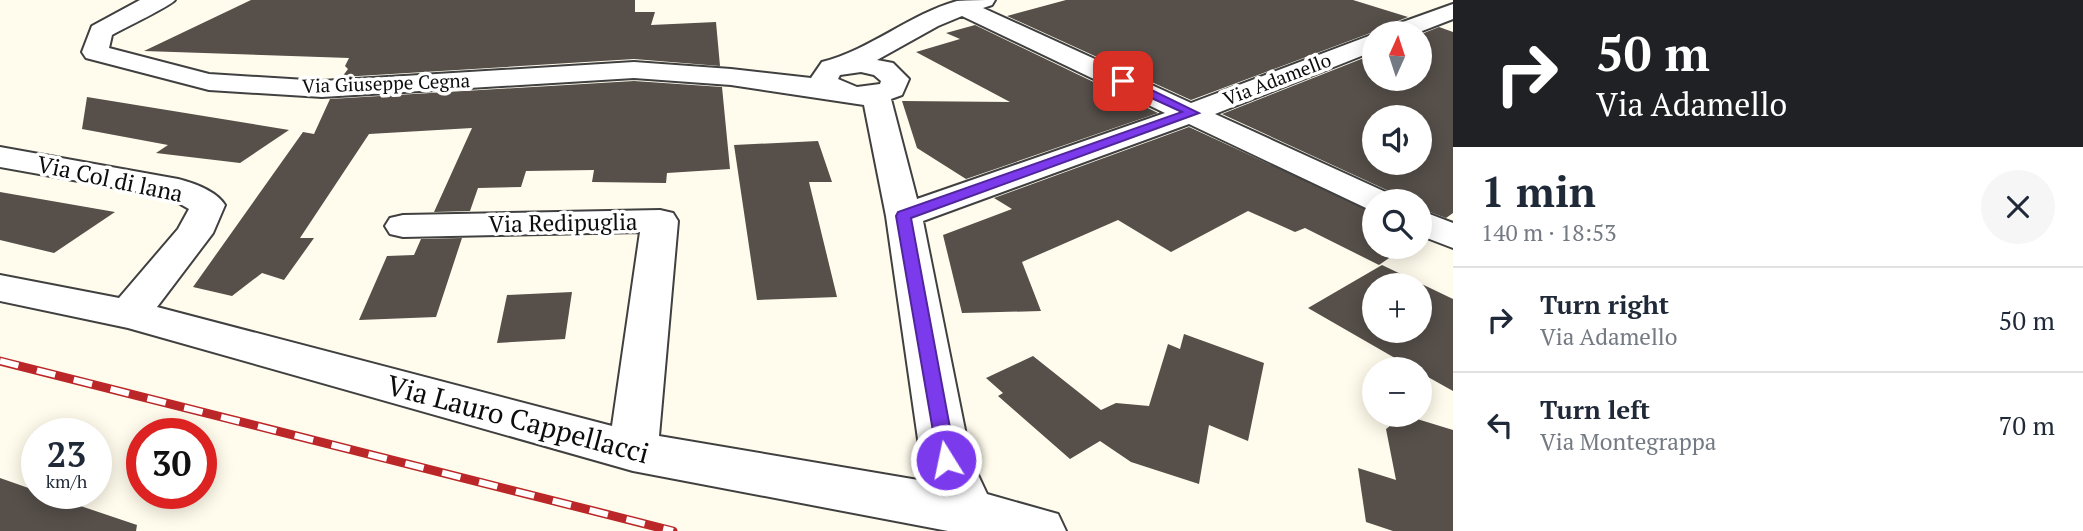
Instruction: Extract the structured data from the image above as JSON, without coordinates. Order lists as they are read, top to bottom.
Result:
{
  "streets": {
    "street": [
      "Via Adamello",
      "Via Giuseppe Cegna",
      "Via Col di lana",
      "Via Redipuglia",
      "Via Lauro Cappellacci"
    ]
  },
  "crossings": [
    ["Via Col di lana", "Via Lauro Cappellacci"],
    ["Via Redipuglia", "Via Lauro Cappellacci"]
  ],
  "north": "top",
  "page": {
    "turn": ["50 m", "Via Adamello"],
    "map_buttons": ["+", "−"],
    "heading": ["1 min", "140 m · 18:53"],
    "list": [
      {
        "name": "Turn right",
        "note": "Via Adamello",
        "value": "50 m"
      },
      {
        "name": "Turn left",
        "note": "Via Montegrappa",
        "value": "70 m"
      }
    ],
    "speed": "23 km/h",
    "limit": "30"
  }
}
